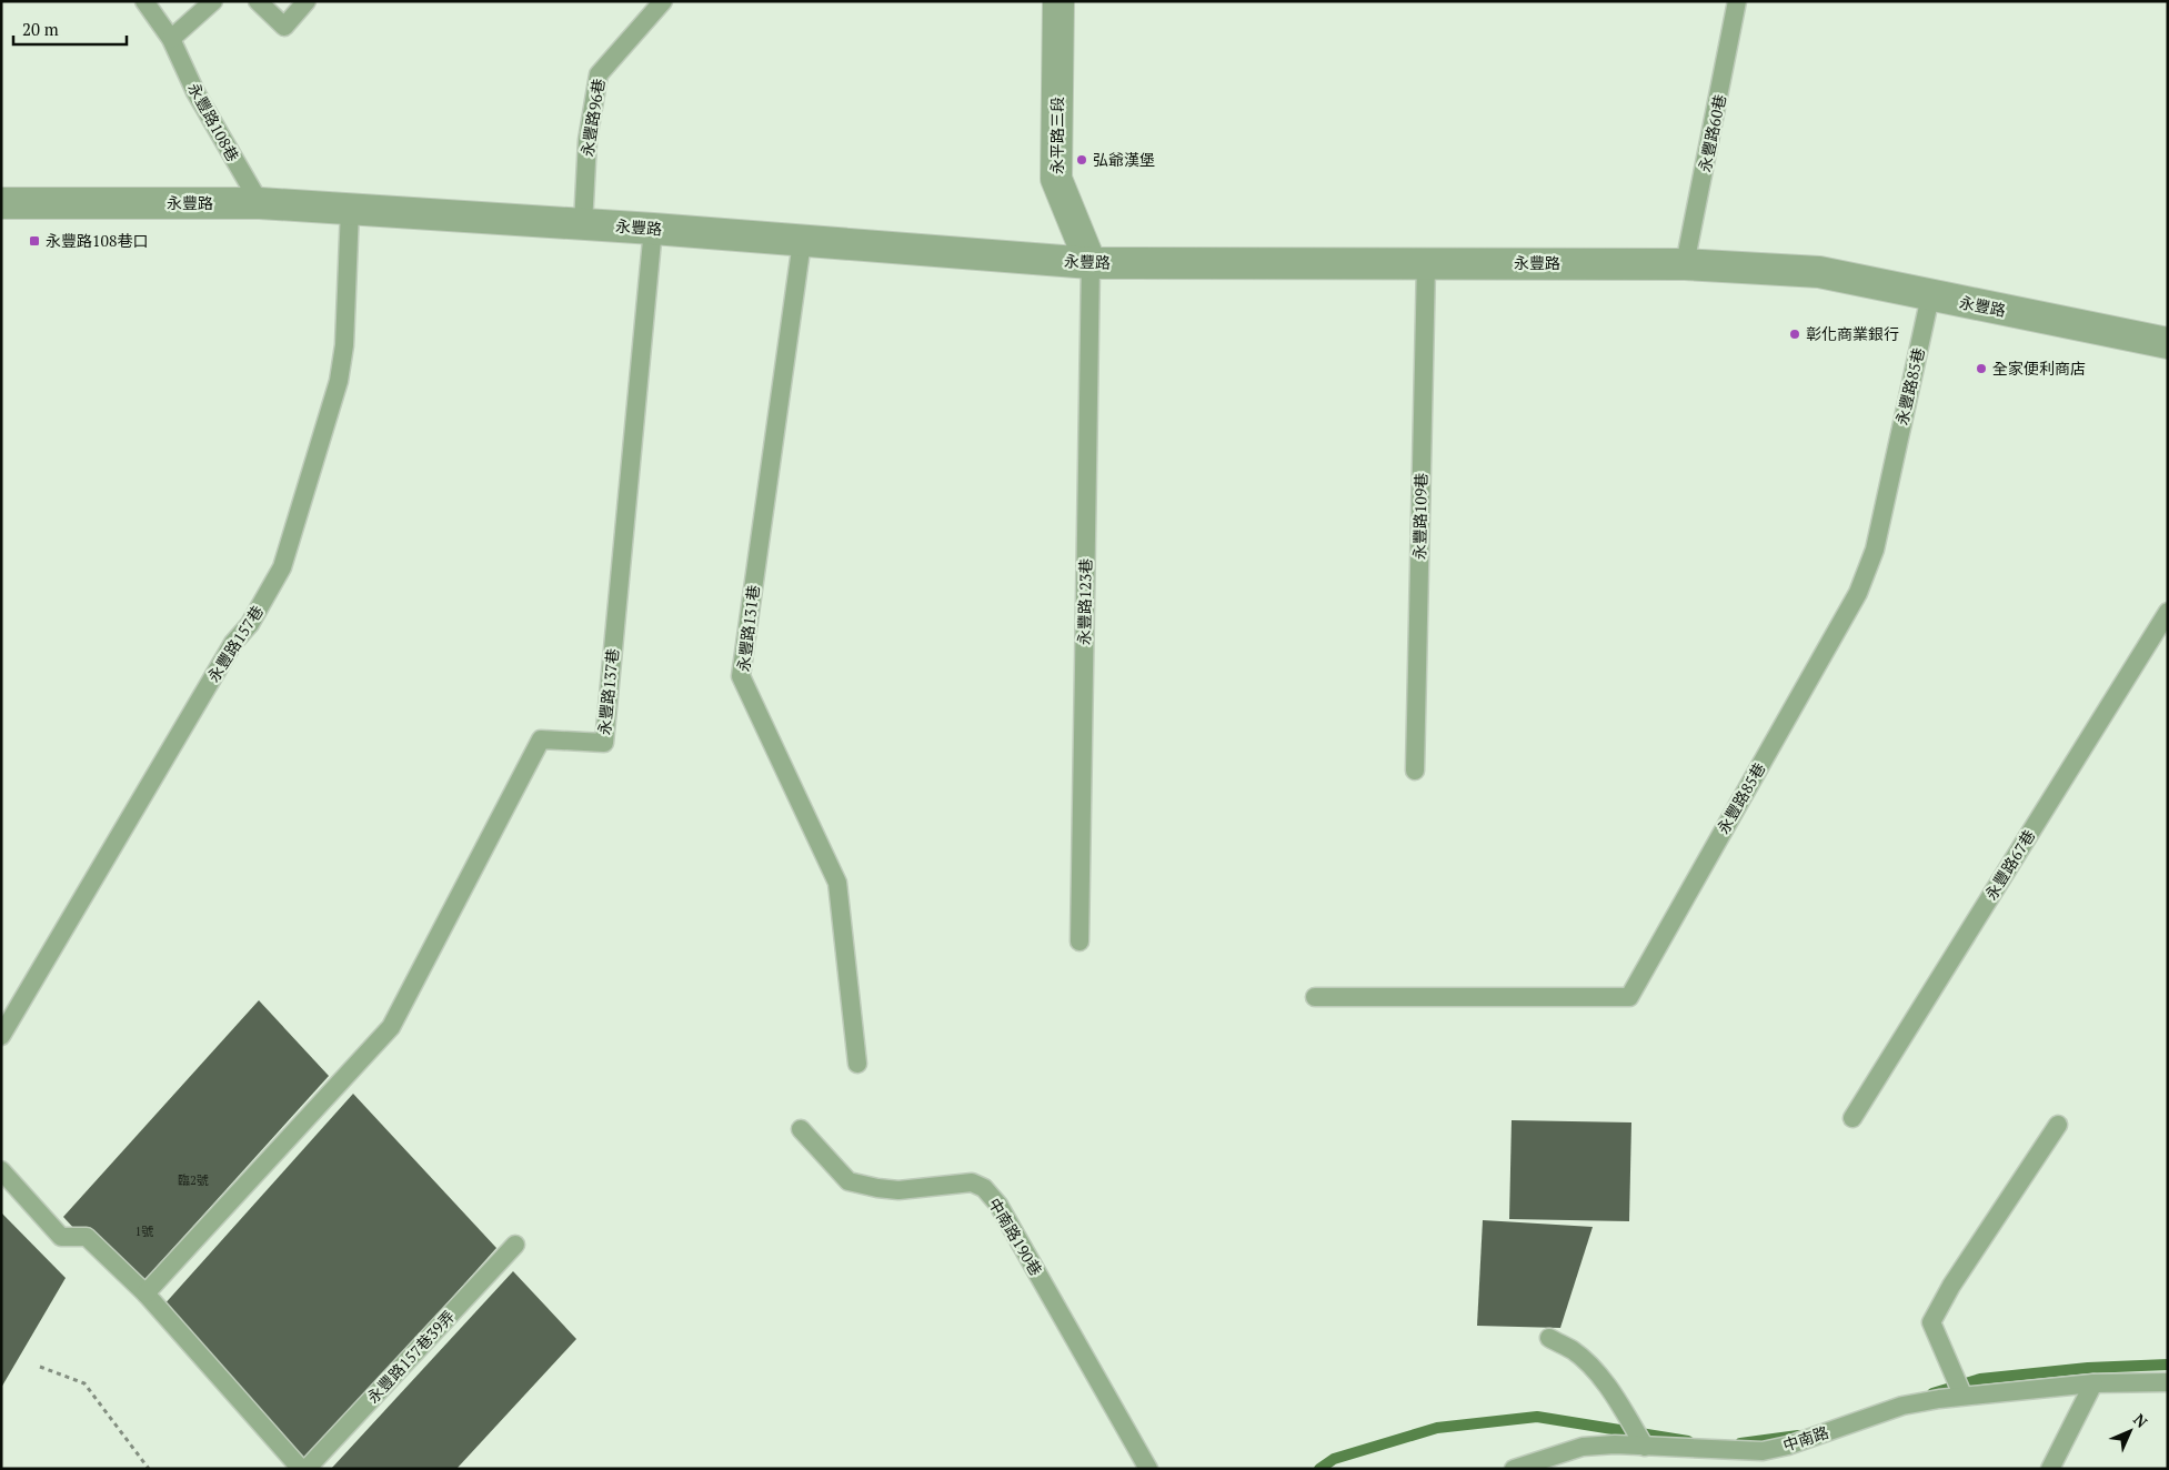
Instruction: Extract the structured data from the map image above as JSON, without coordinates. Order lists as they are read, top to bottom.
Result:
{
  "streets": {
    "street": ["永平路三段", "永豐路"],
    "lane": [
      "永豐路96巷",
      "永豐路108巷",
      "永豐路60巷",
      "永豐路85巷",
      "永豐路109巷",
      "永豐路123巷",
      "永豐路131巷",
      "永豐路157巷",
      "永豐路137巷",
      "永豐路67巷",
      "中南路190巷",
      "永豐路157巷39弄",
      "中南路"
    ]
  },
  "crossings": [
    ["永豐路96巷", "永豐路"],
    ["永豐路108巷", "永豐路"],
    ["永豐路60巷", "永豐路"],
    ["永平路三段", "永豐路"],
    ["永平路三段", "永豐路123巷"],
    ["永豐路", "永豐路85巷"],
    ["永豐路", "永豐路109巷"],
    ["永豐路", "永豐路123巷"],
    ["永豐路", "永豐路131巷"],
    ["永豐路", "永豐路157巷"],
    ["永豐路", "永豐路137巷"]
  ],
  "places": {
    "other": ["弘爺漢堡", "彰化商業銀行", "全家便利商店"],
    "transit": ["永豐路108巷口"]
  },
  "house_numbers": ["臨2號", "1號"],
  "scale_bar": "20 m",
  "north": "top right"
}
